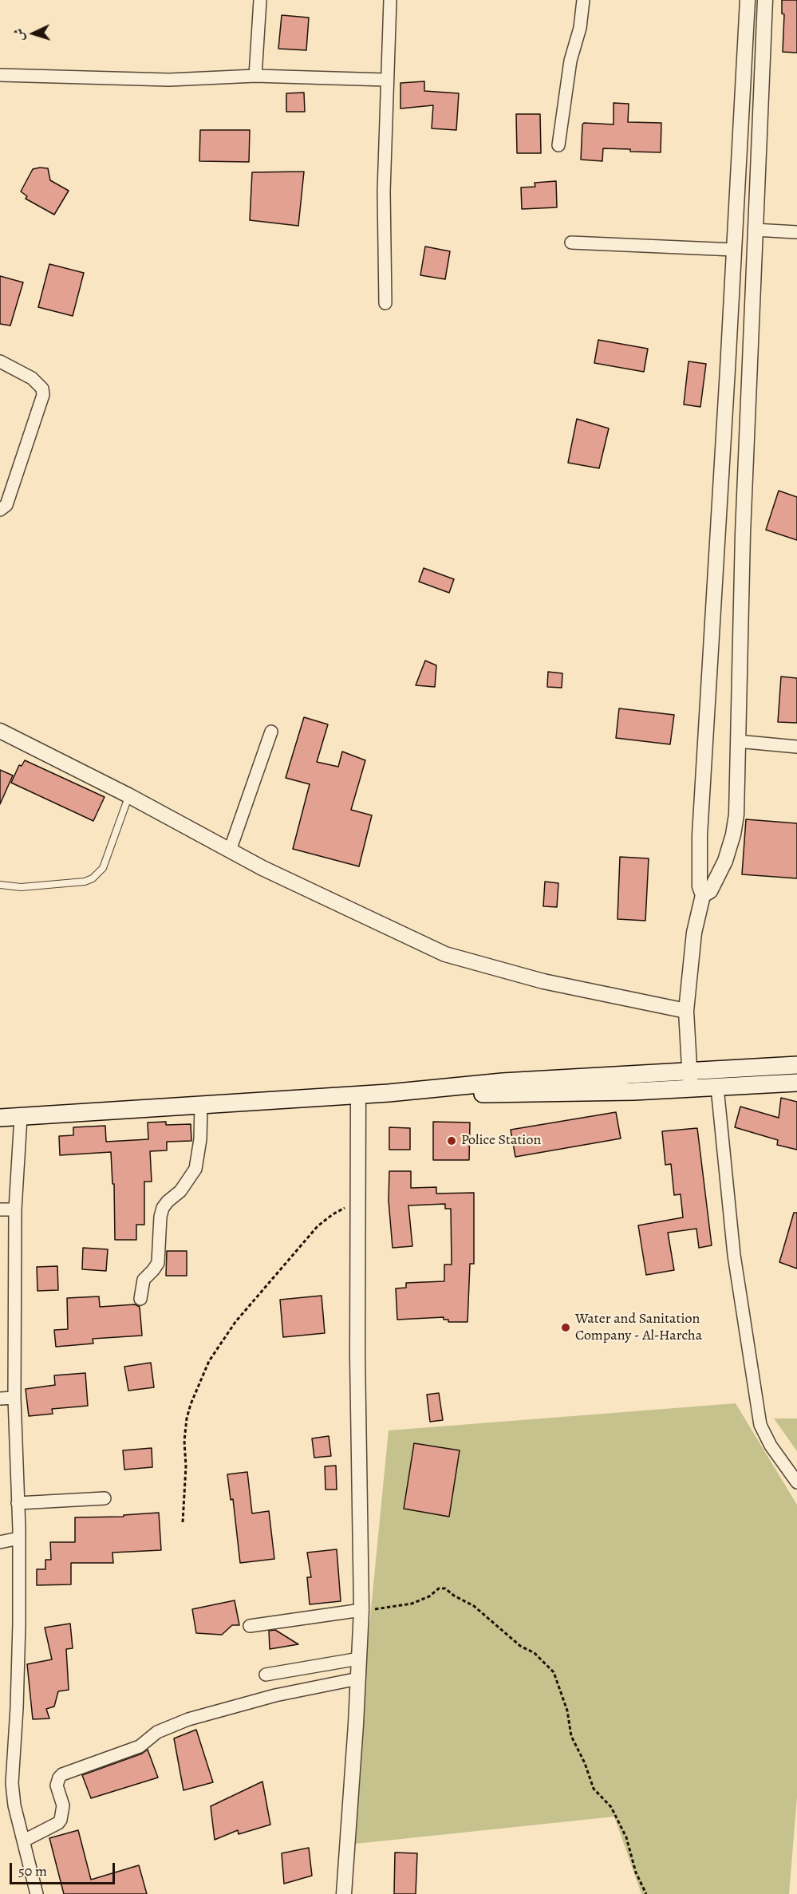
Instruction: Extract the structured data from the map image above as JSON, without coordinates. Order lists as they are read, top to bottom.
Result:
{
  "places": ["Police Station", "Water and Sanitation Company - Al-Harcha"],
  "scale_bar": "50 m",
  "north": "left"
}
